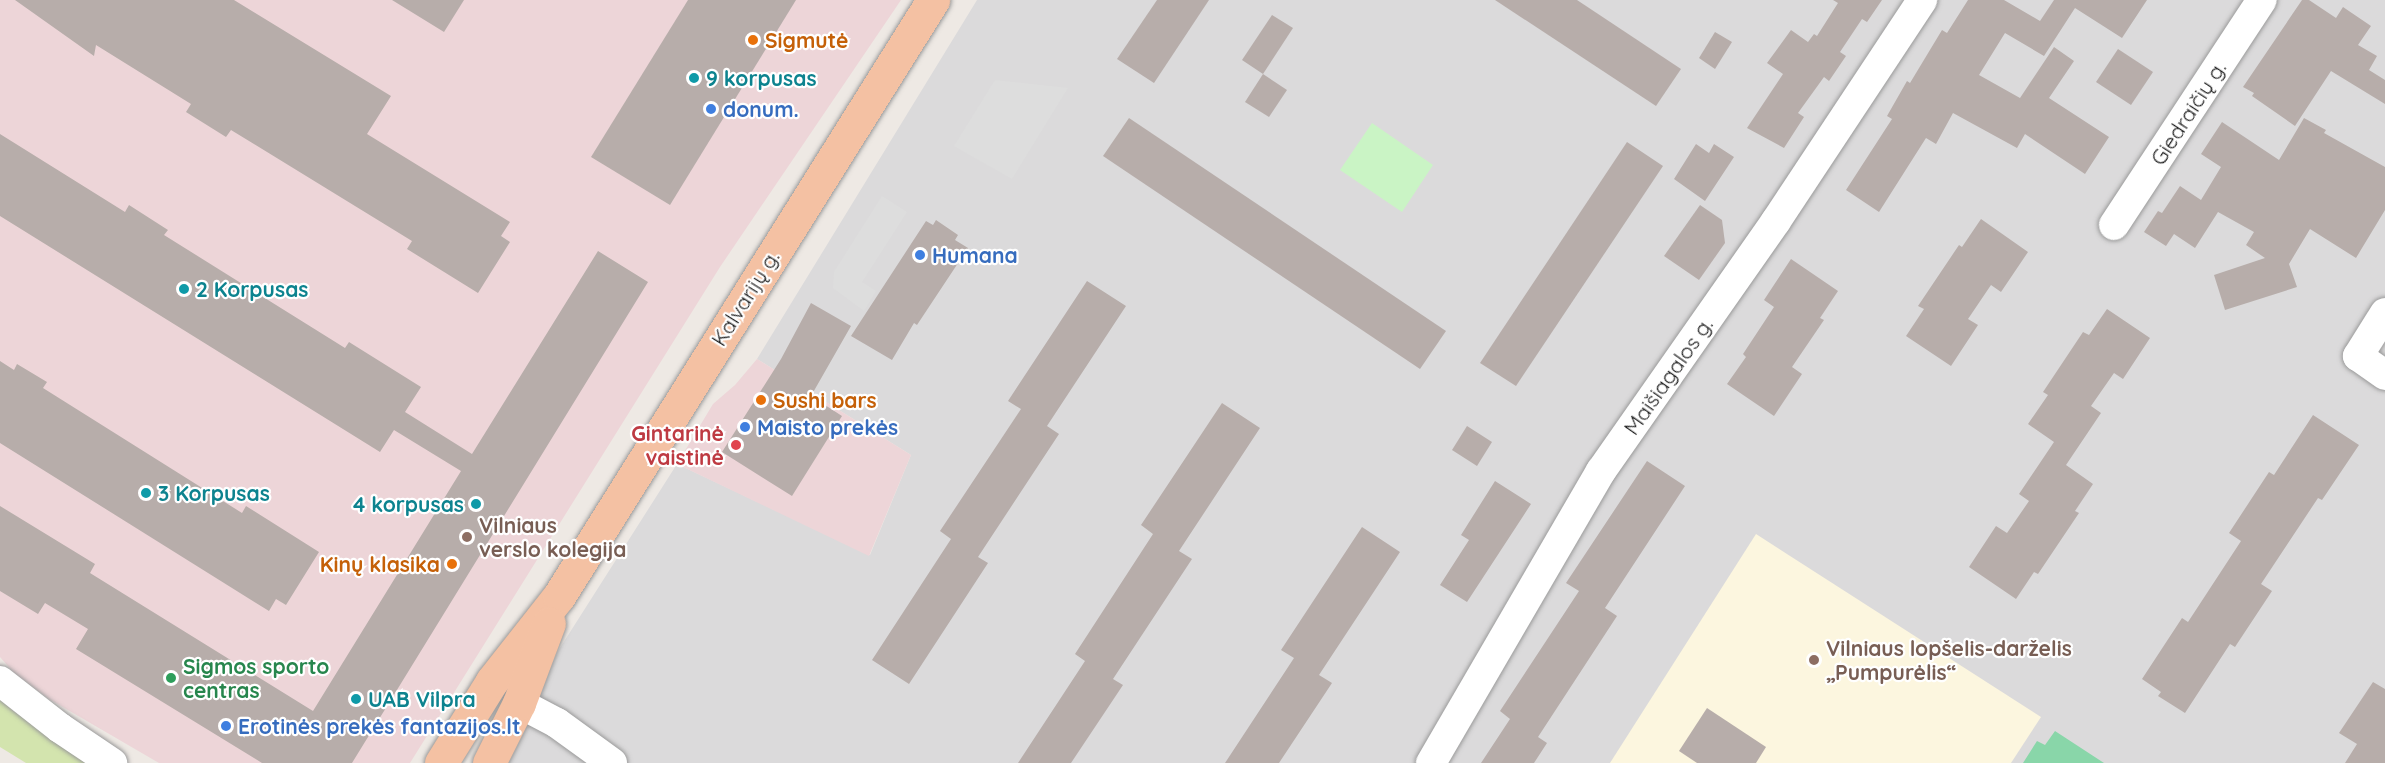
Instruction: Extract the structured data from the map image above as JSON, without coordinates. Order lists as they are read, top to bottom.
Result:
{
  "streets": {
    "main road": ["Kalvarijų g."],
    "street": ["Giedraičių g.", "Maišiagalos g."]
  },
  "places": [
    "Sigmutė",
    "9 korpusas",
    "donum.",
    "Humana",
    "2 Korpusas",
    "Sushi bars",
    "Maisto prekės",
    "Gintarinė vaistinė",
    "3 Korpusas",
    "4 korpusas",
    "Vilniaus verslo kolegija",
    "Kinų klasika",
    "Vilniaus lopšelis-darželis „Pumpurėlis“",
    "Sigmos sporto centras",
    "UAB Vilpra",
    "Erotinės prekės fantazijos.lt"
  ]
}
